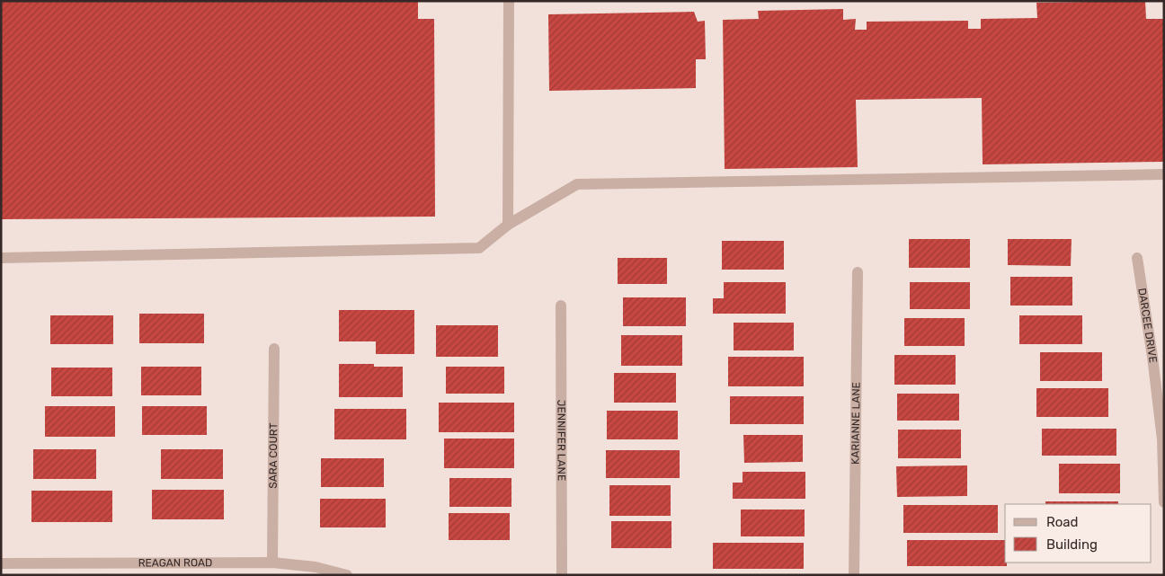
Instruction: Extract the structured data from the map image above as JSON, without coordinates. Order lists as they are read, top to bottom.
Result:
{
  "streets": {
    "street": [
      "DARCEE DRIVE",
      "KARIANNE LANE",
      "JENNIFER LANE",
      "SARA COURT",
      "REAGAN ROAD"
    ]
  },
  "crossings": [
    ["SARA COURT", "REAGAN ROAD"]
  ],
  "legend": ["Road", "Building"]
}
